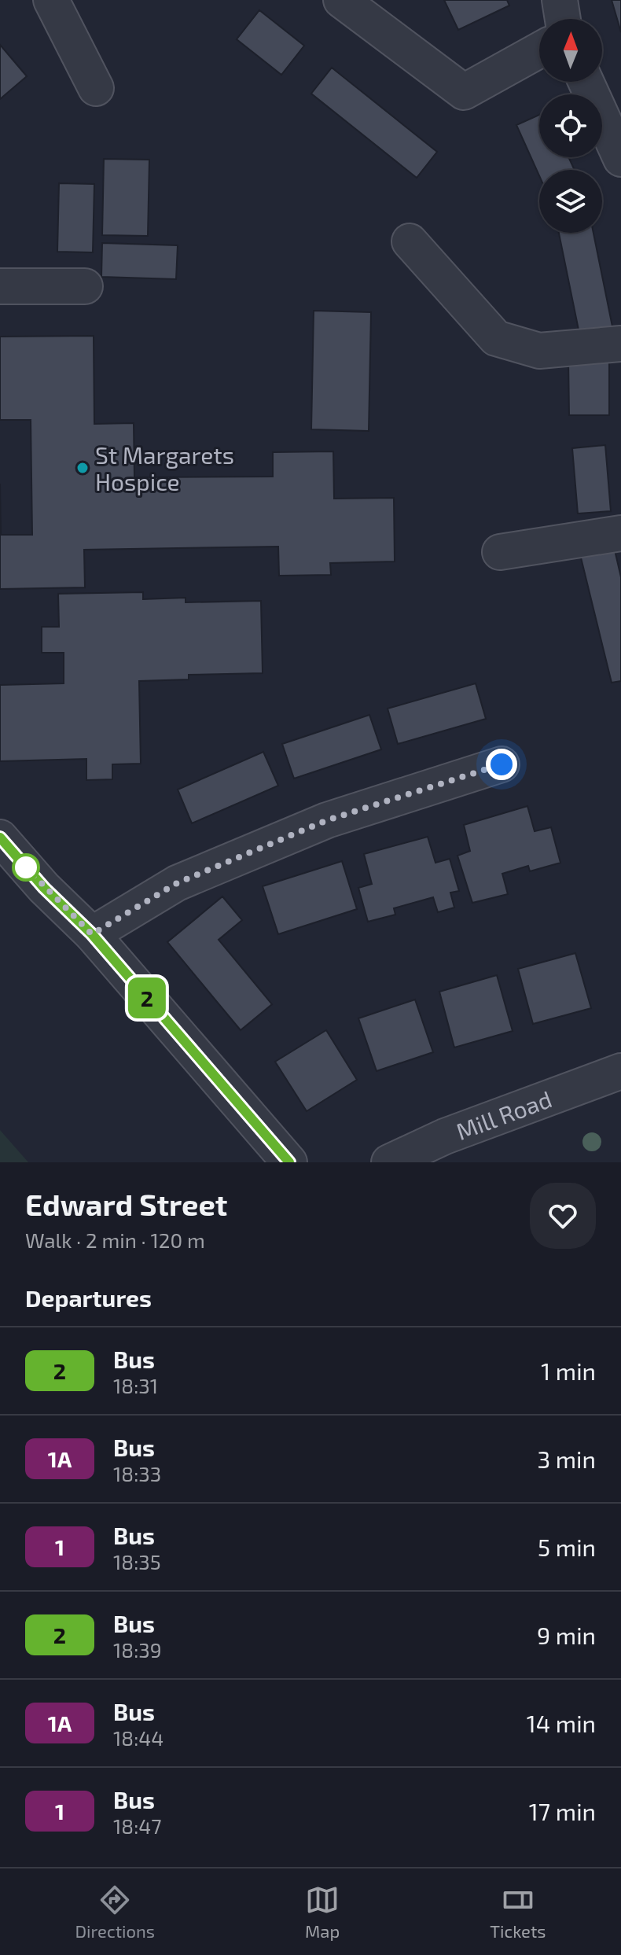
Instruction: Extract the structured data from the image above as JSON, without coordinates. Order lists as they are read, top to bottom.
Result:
{
  "streets": {
    "street": ["Mill Road"]
  },
  "places": ["St Margarets Hospice"],
  "lines": ["bus line 2"],
  "north": "top",
  "page": {
    "on_map": "2",
    "heading": [
      ["Edward Street", "Walk · 2 min · 120 m"],
      "Departures"
    ],
    "list": [
      {
        "mark": "2",
        "name": "Bus",
        "note": "18:31",
        "value": "1 min"
      },
      {
        "mark": "1A",
        "name": "Bus",
        "note": "18:33",
        "value": "3 min"
      },
      {
        "mark": "1",
        "name": "Bus",
        "note": "18:35",
        "value": "5 min"
      },
      {
        "mark": "2",
        "name": "Bus",
        "note": "18:39",
        "value": "9 min"
      },
      {
        "mark": "1A",
        "name": "Bus",
        "note": "18:44",
        "value": "14 min"
      },
      {
        "mark": "1",
        "name": "Bus",
        "note": "18:47",
        "value": "17 min"
      }
    ],
    "tabs": ["Directions", "Map", "Tickets"]
  }
}
